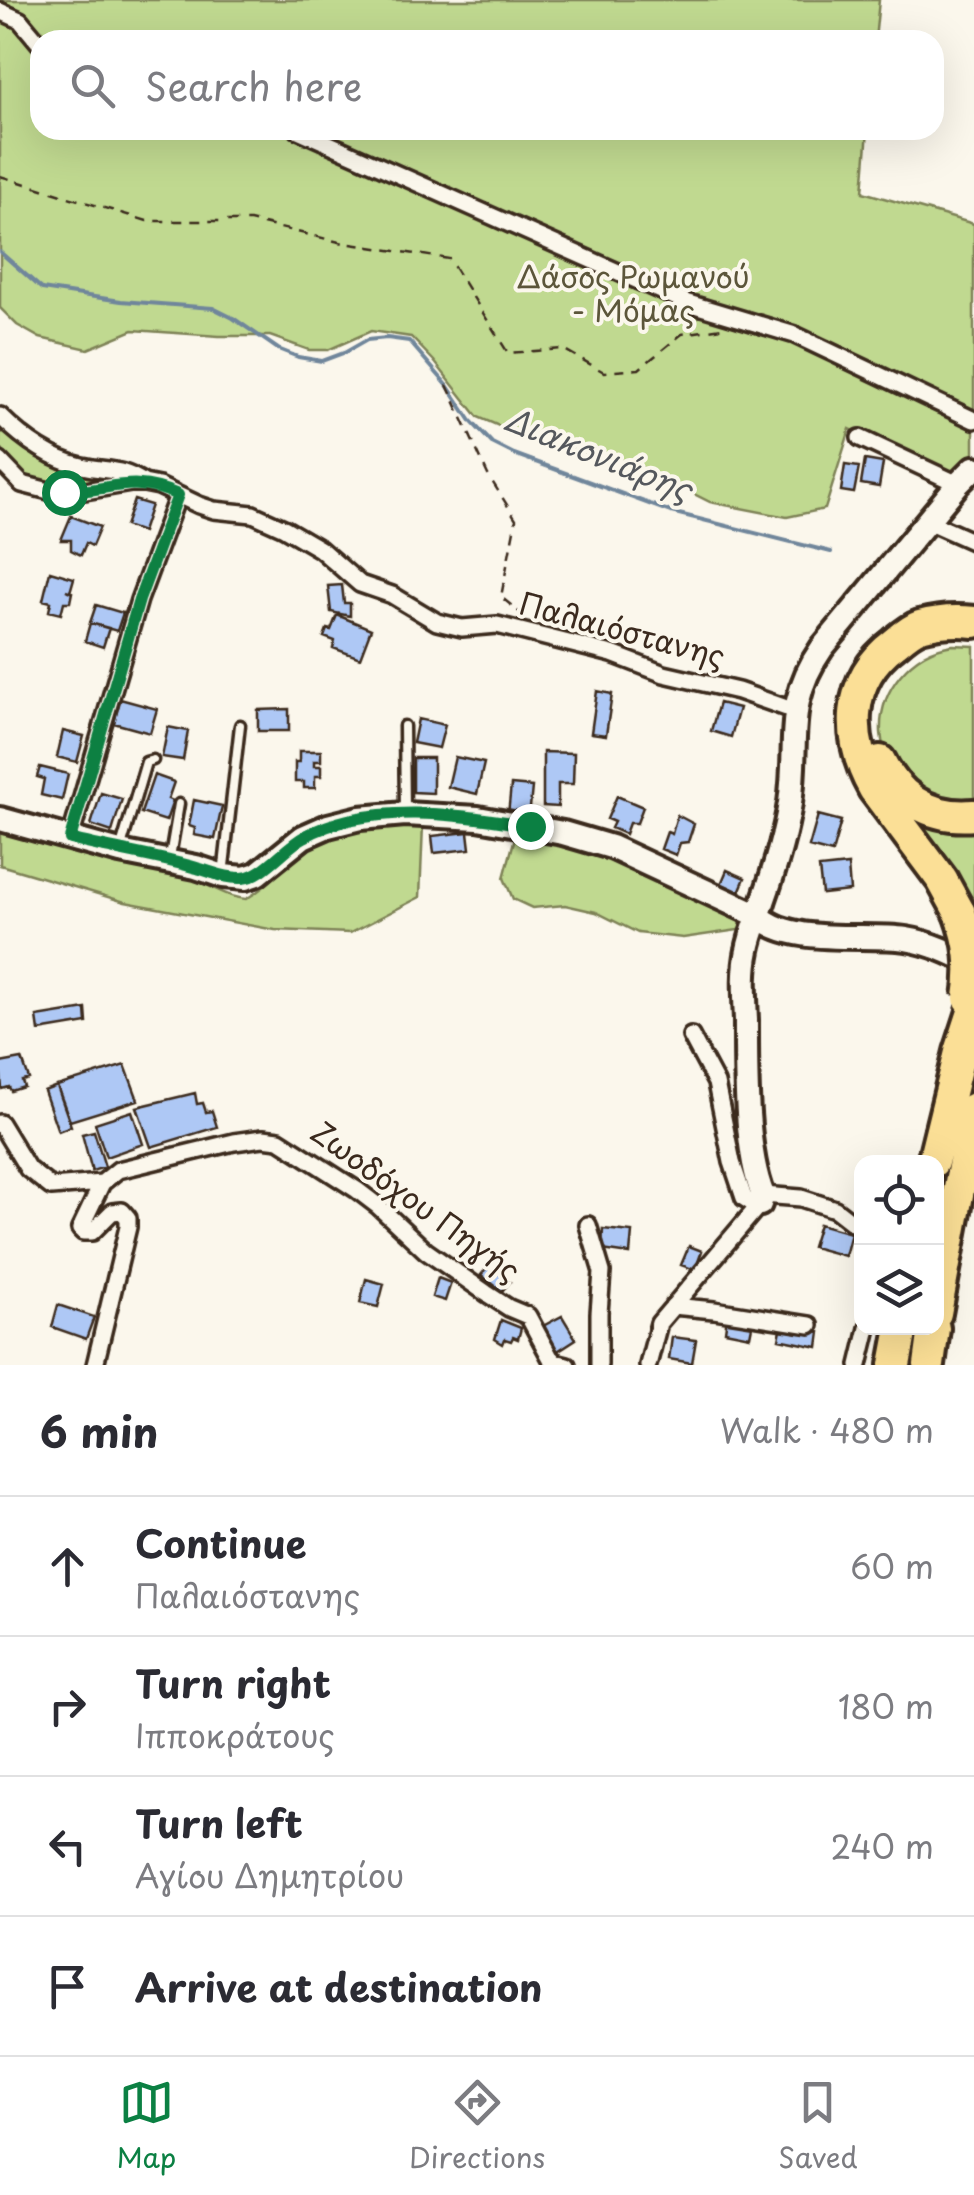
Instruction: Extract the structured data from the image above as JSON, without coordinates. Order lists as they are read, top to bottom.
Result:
{
  "streets": {
    "street": ["Παλαιόστανης", "Ζωοδόχου Πηγής"]
  },
  "water": ["Διακονιάρης"],
  "parks": ["Δάσος Ρωμανού - Μόμας"],
  "page": {
    "search": "Search here",
    "heading": ["6 min", "Walk · 480 m"],
    "list": [
      ["Continue", "Παλαιόστανης", "60 m"],
      ["Turn right", "Ιπποκράτους", "180 m"],
      ["Turn left", "Αγίου Δημητρίου", "240 m"],
      "Arrive at destination"
    ],
    "nav": ["Map", "Directions", "Saved"]
  }
}
